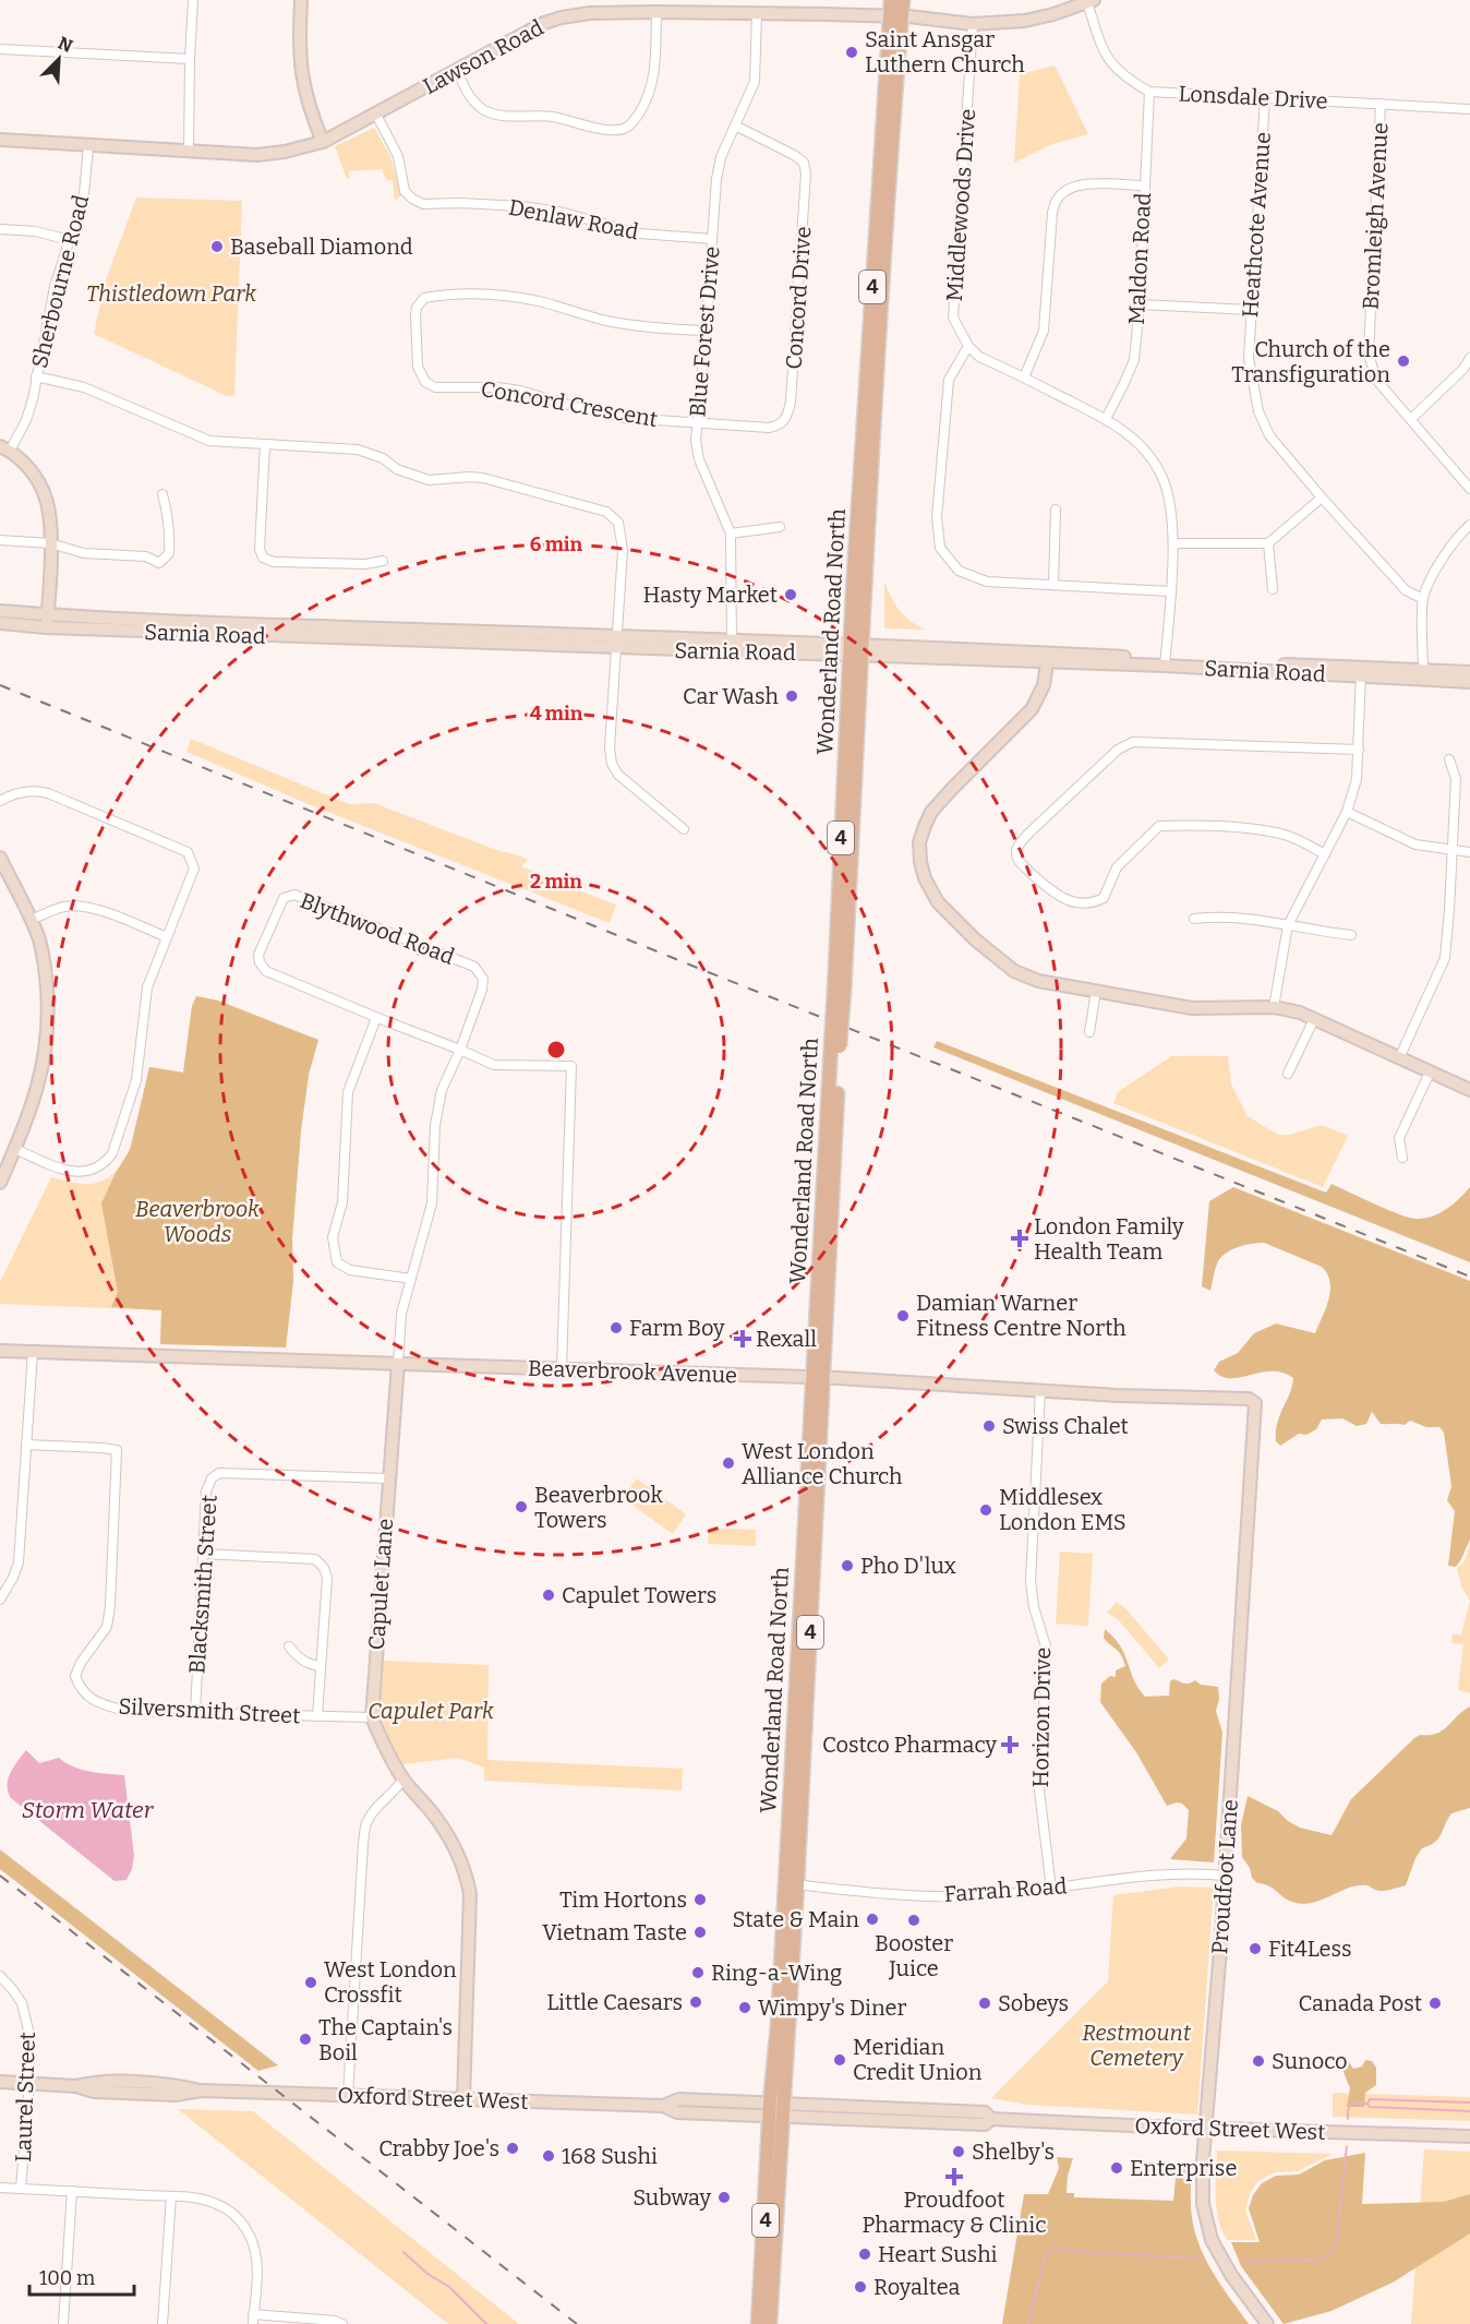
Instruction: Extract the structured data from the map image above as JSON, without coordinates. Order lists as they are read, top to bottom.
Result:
{
  "streets": {
    "main road": ["4", "Wonderland Road North"],
    "street": [
      "Lawson Road",
      "Lonsdale Drive",
      "Middlewoods Drive",
      "Bromleigh Avenue",
      "Denlaw Road",
      "Heathcote Avenue",
      "Maldon Road",
      "Sherbourne Road",
      "Concord Drive",
      "Blue Forest Drive",
      "Concord Crescent",
      "Sarnia Road",
      "Blythwood Road",
      "Beaverbrook Avenue",
      "Blacksmith Street",
      "Capulet Lane",
      "Silversmith Street",
      "Horizon Drive",
      "Proudfoot Lane",
      "Farrah Road",
      "Laurel Street",
      "Oxford Street West"
    ]
  },
  "crossings": [
    ["Lawson Road", "Lonsdale Drive"],
    ["Lawson Road", "Middlewoods Drive"],
    ["Lawson Road", "Denlaw Road"],
    ["Lawson Road", "Sherbourne Road"],
    ["Lawson Road", "Blue Forest Drive"],
    ["Lawson Road", "Wonderland Road North"],
    ["Lonsdale Drive", "Bromleigh Avenue"],
    ["Lonsdale Drive", "Heathcote Avenue"],
    ["Lonsdale Drive", "Maldon Road"],
    ["Middlewoods Drive", "Maldon Road"],
    ["Middlewoods Drive", "Sarnia Road"],
    ["Denlaw Road", "Blue Forest Drive"],
    ["Concord Drive", "Blue Forest Drive"],
    ["Concord Drive", "Concord Crescent"],
    ["Blue Forest Drive", "Concord Crescent"],
    ["Blue Forest Drive", "Sarnia Road"],
    ["Wonderland Road North", "Sarnia Road"],
    ["Wonderland Road North", "Beaverbrook Avenue"],
    ["Wonderland Road North", "Farrah Road"],
    ["Wonderland Road North", "Oxford Street West"],
    ["Blythwood Road", "Beaverbrook Avenue"],
    ["Blythwood Road", "Capulet Lane"],
    ["Beaverbrook Avenue", "Capulet Lane"],
    ["Beaverbrook Avenue", "Horizon Drive"],
    ["Beaverbrook Avenue", "Proudfoot Lane"],
    ["Blacksmith Street", "Capulet Lane"],
    ["Blacksmith Street", "Silversmith Street"],
    ["Capulet Lane", "Silversmith Street"],
    ["Capulet Lane", "Oxford Street West"],
    ["Horizon Drive", "Farrah Road"],
    ["Proudfoot Lane", "Farrah Road"],
    ["Proudfoot Lane", "Oxford Street West"],
    ["Laurel Street", "Oxford Street West"]
  ],
  "water": ["Storm Water"],
  "parks": [
    "Thistledown Park",
    "Beaverbrook Woods",
    "Capulet Park",
    "Restmount Cemetery"
  ],
  "places": {
    "other": [
      "Saint Ansgar Luthern Church",
      "Baseball Diamond",
      "Church of the Transfiguration",
      "Hasty Market",
      "Car Wash",
      "Damian Warner Fitness Centre North",
      "Farm Boy",
      "Swiss Chalet",
      "West London Alliance Church",
      "Beaverbrook Towers",
      "Middlesex London EMS",
      "Pho D'lux",
      "Capulet Towers",
      "Tim Hortons",
      "State & Main",
      "Booster Juice",
      "Vietnam Taste",
      "Fit4Less",
      "Ring-a-Wing",
      "West London Crossfit",
      "Little Caesars",
      "Sobeys",
      "Canada Post",
      "Wimpy's Diner",
      "The Captain's Boil",
      "Meridian Credit Union",
      "Sunoco",
      "Crabby Joe's",
      "Shelby's",
      "168 Sushi",
      "Enterprise",
      "Subway",
      "Heart Sushi",
      "Royaltea"
    ],
    "health": [
      "London Family Health Team",
      "Rexall",
      "Costco Pharmacy",
      "Proudfoot Pharmacy & Clinic"
    ]
  },
  "scale_bar": "100 m",
  "north": "top right",
  "rings": ["6 min", "4 min", "2 min"]
}
